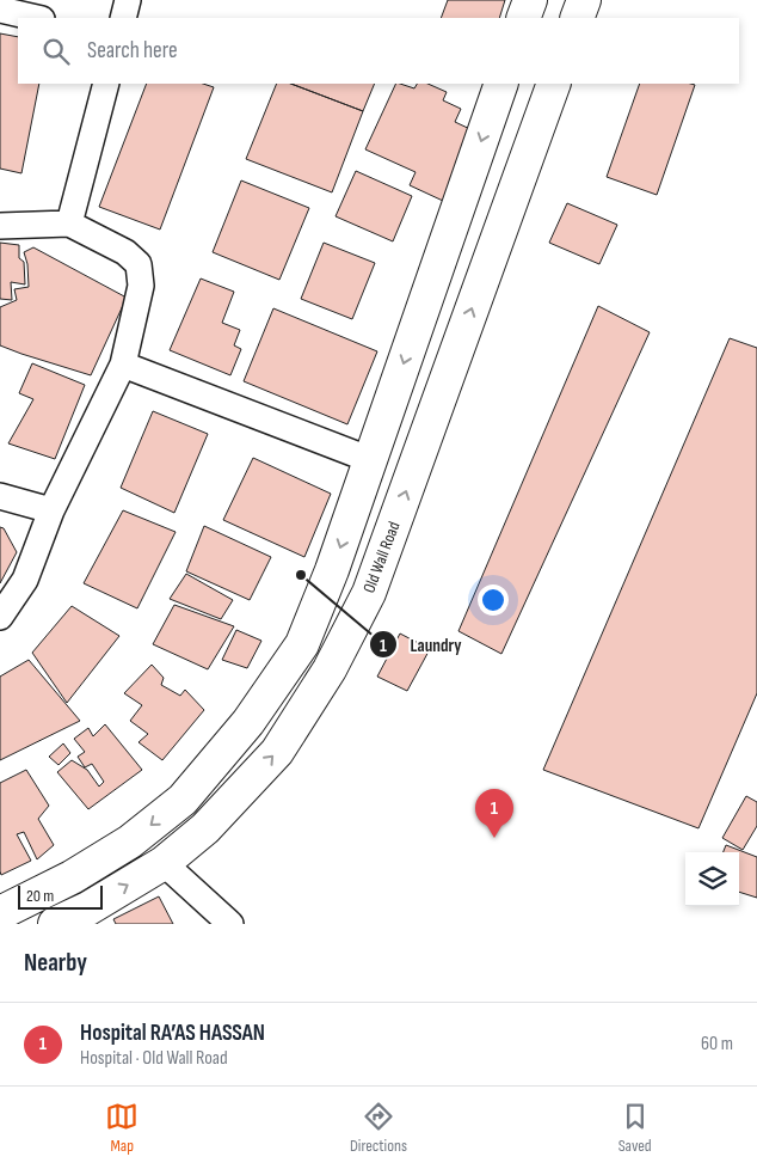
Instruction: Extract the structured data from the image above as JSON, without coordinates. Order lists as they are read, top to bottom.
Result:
{
  "streets": {
    "main road": ["Old Wall Road"]
  },
  "places": ["Laundry"],
  "scale_bar": "20 m",
  "page": {
    "search": "Search here",
    "pins": "1",
    "scale": "20 m",
    "heading": "Nearby",
    "list": [
      {
        "mark": "1",
        "name": "Hospital RA’AS HASSAN",
        "note": "Hospital · Old Wall Road",
        "value": "60 m"
      }
    ],
    "nav": ["Map", "Directions", "Saved"]
  }
}
